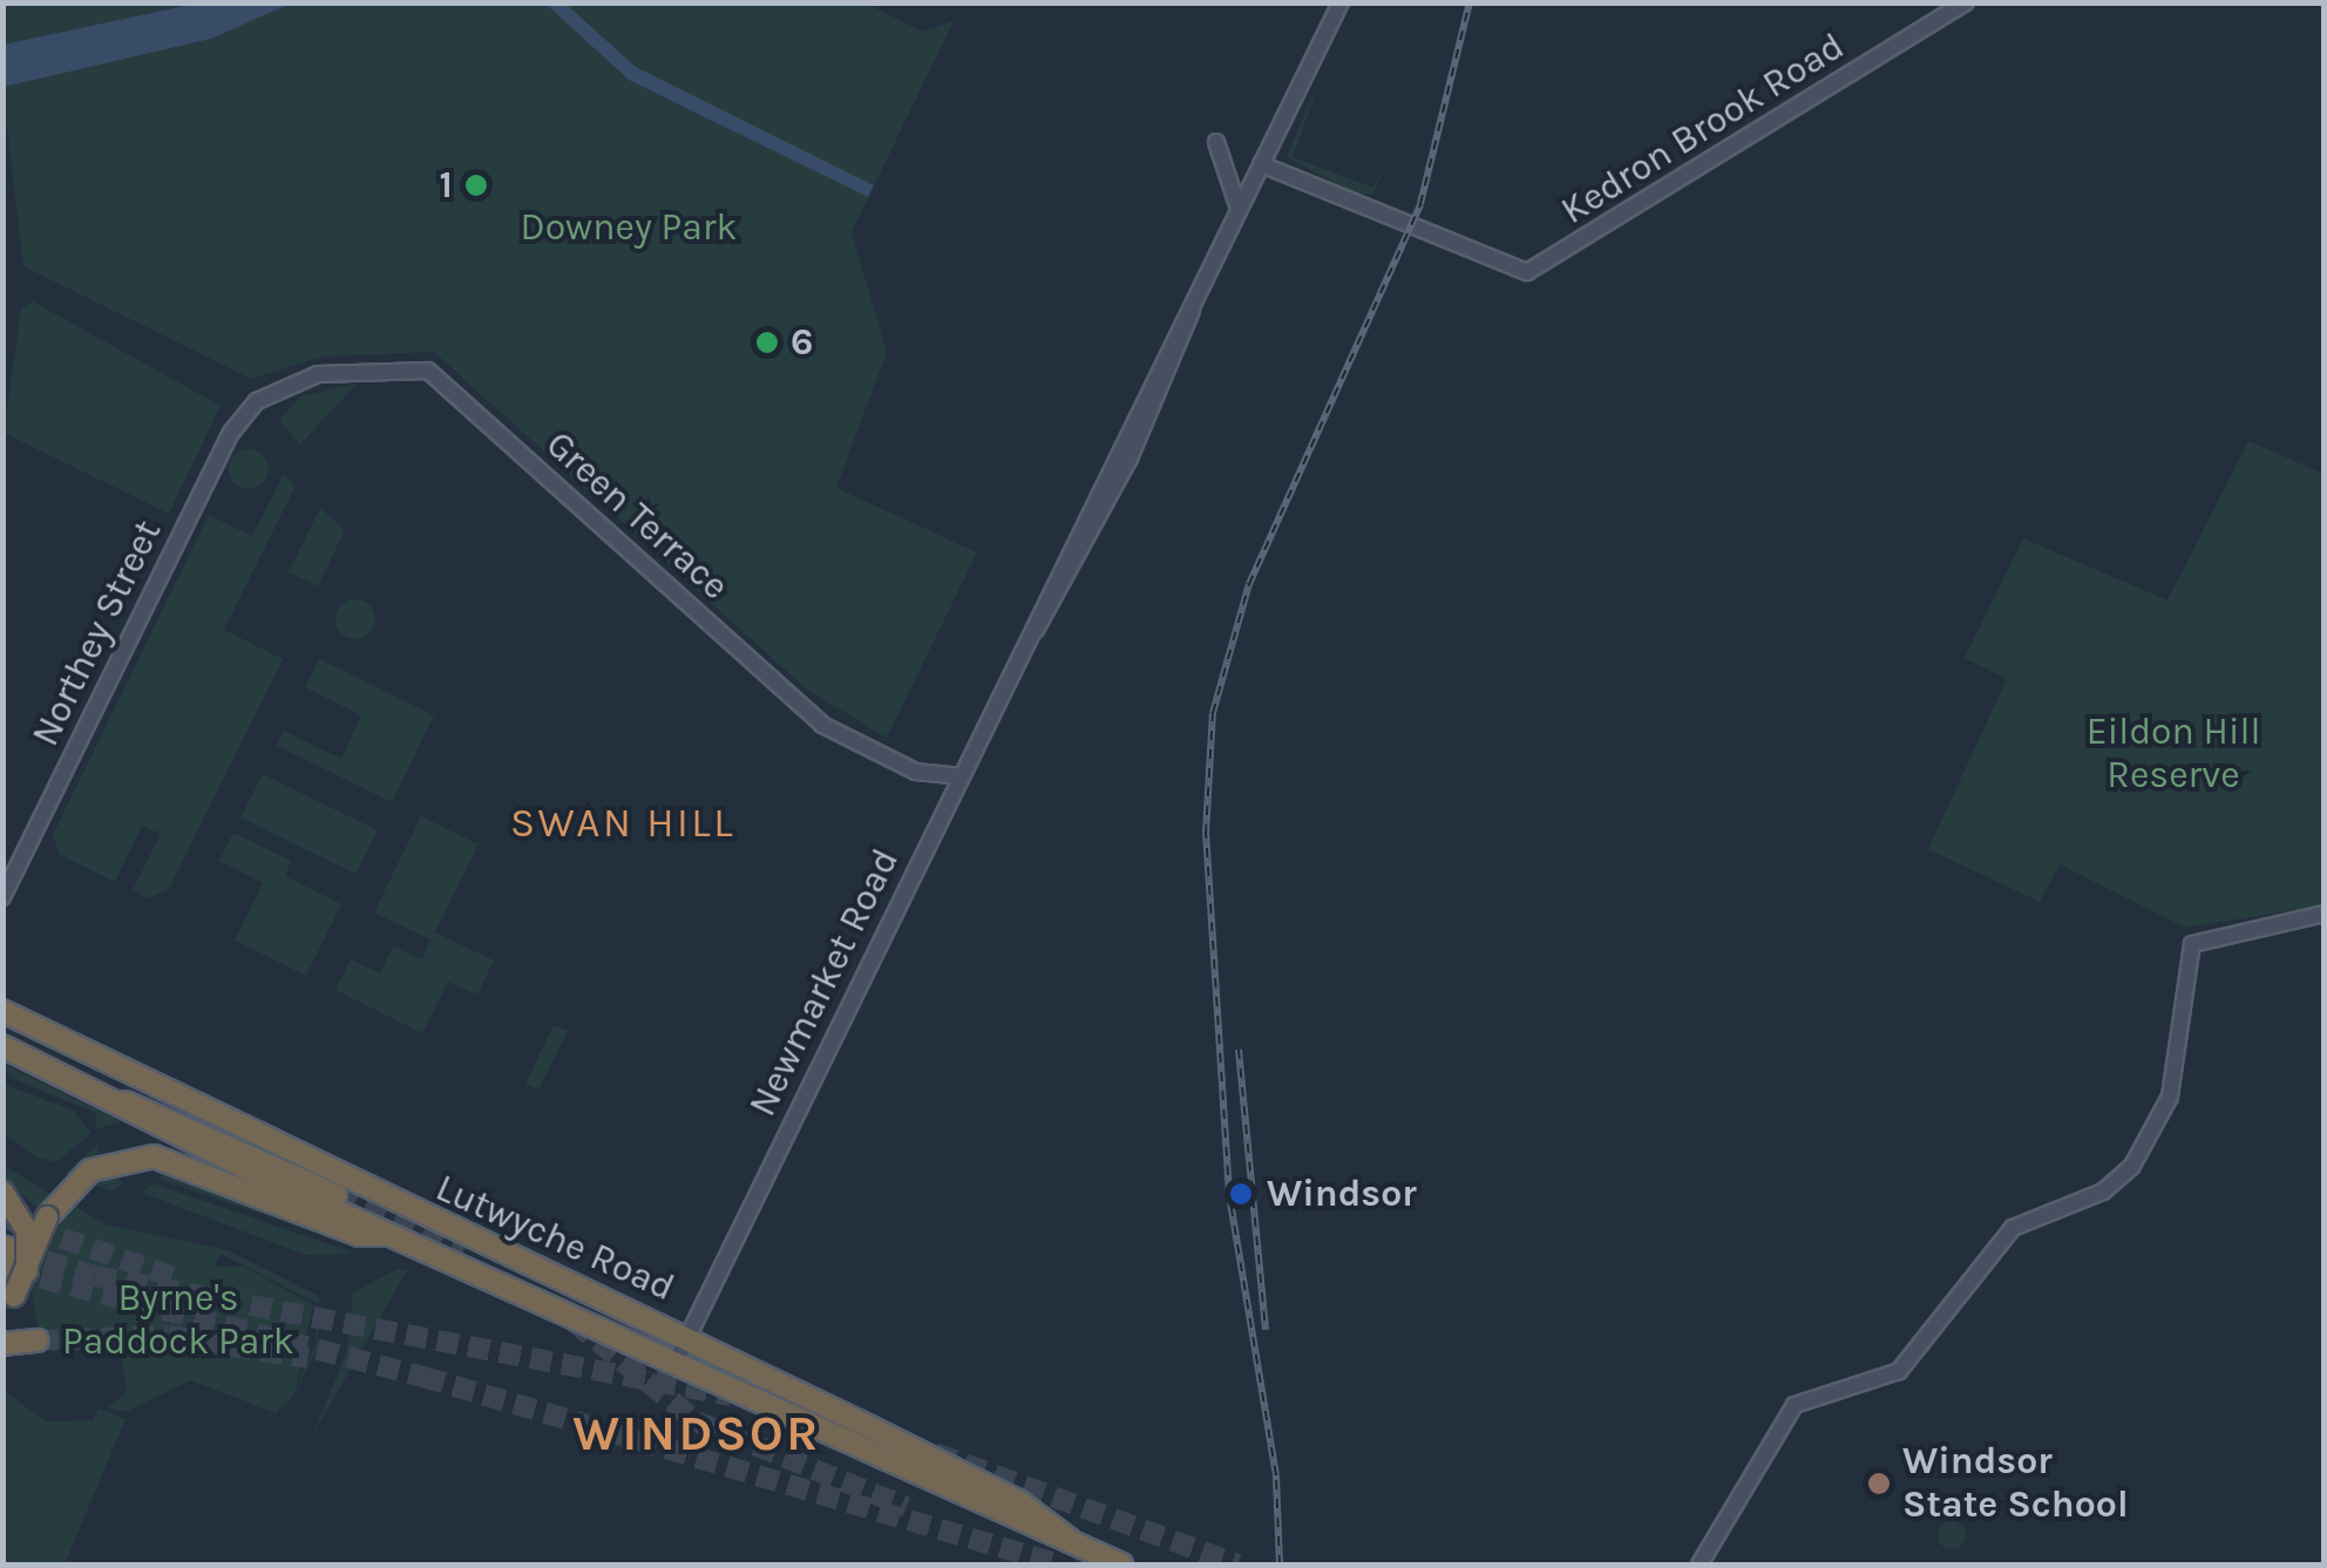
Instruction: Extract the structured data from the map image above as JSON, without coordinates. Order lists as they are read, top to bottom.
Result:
{
  "streets": {
    "highway": ["Lutwyche Road"],
    "street": [
      "Kedron Brook Road",
      "Green Terrace",
      "Northey Street",
      "Newmarket Road"
    ]
  },
  "crossings": [
    ["Kedron Brook Road", "Newmarket Road"],
    ["Green Terrace", "Northey Street"],
    ["Green Terrace", "Newmarket Road"],
    ["Newmarket Road", "Lutwyche Road"]
  ],
  "districts": ["SWAN HILL", "WINDSOR"],
  "parks": ["Downey Park", "Eildon Hill Reserve", "Byrne's Paddock Park"],
  "places": [
    "1",
    "6",
    "Windsor",
    "Windsor State School"
  ]
}
